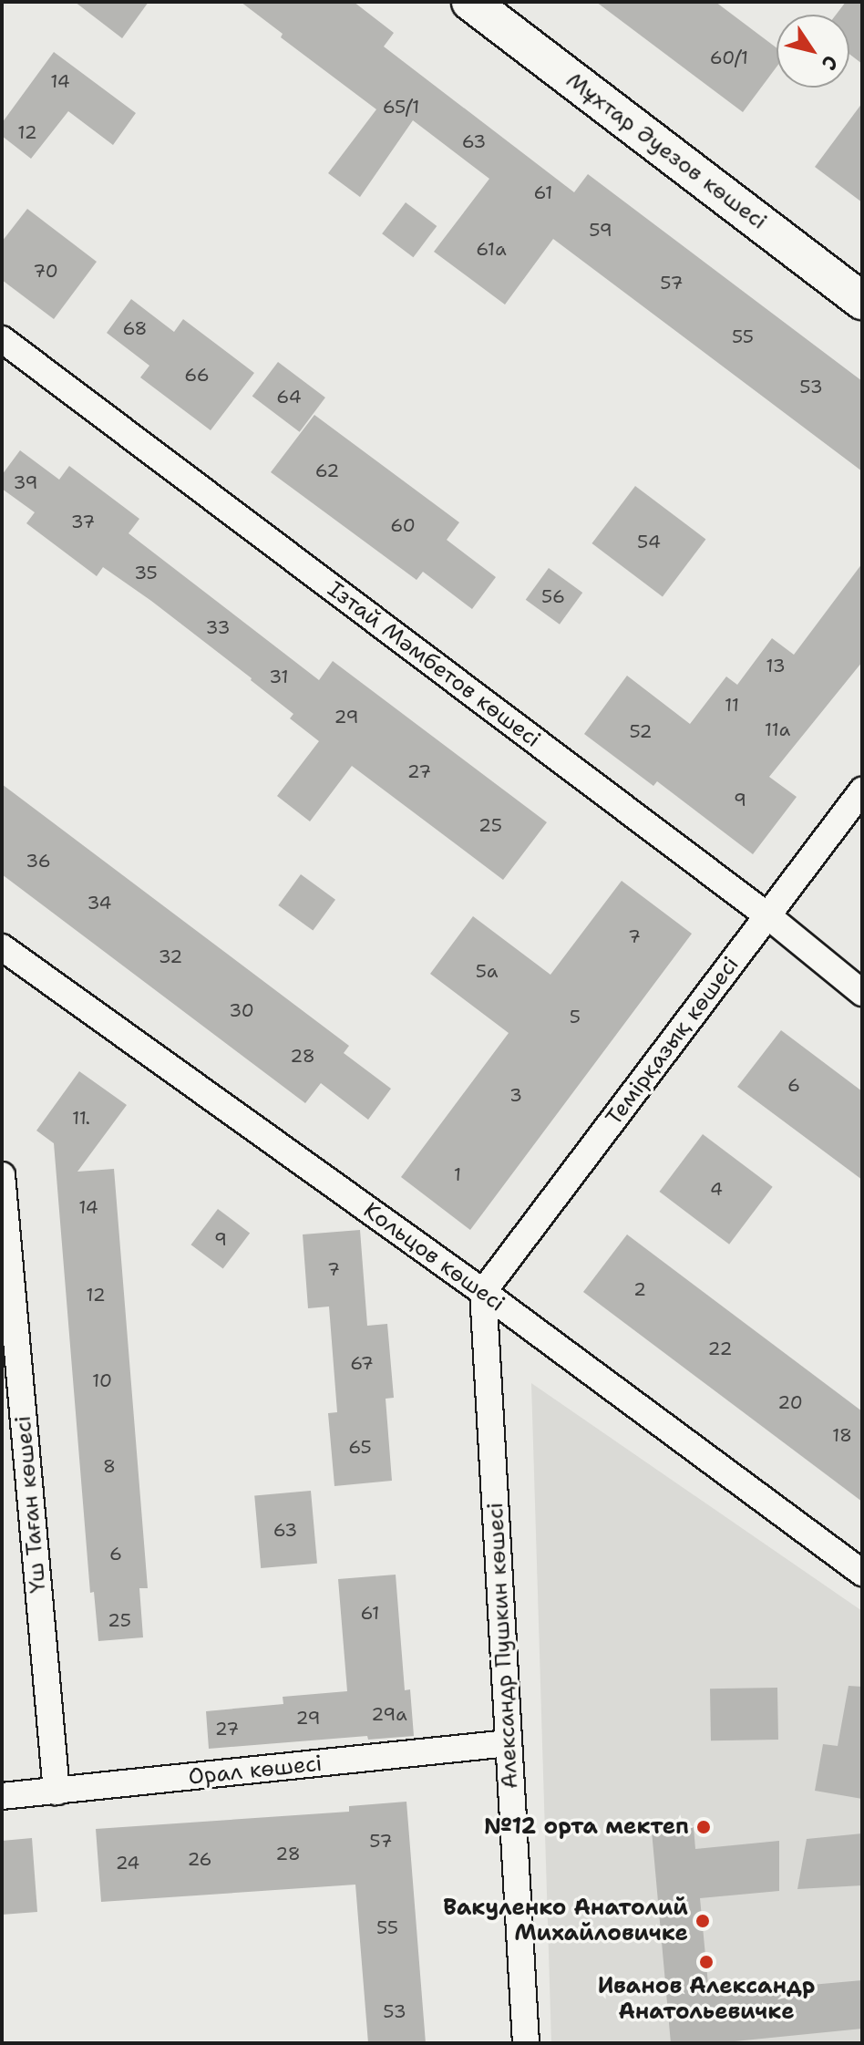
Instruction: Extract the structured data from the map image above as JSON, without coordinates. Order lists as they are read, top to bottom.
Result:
{
  "streets": {
    "street": [
      "Мұхтар Әуезов көшесі",
      "Ізтай Мәмбетов көшесі",
      "Темірқазық көшесі",
      "Кольцов көшесі",
      "Үш Таған көшесі",
      "Александр Пушкин көшесі",
      "Орал көшесі"
    ]
  },
  "crossings": [
    ["Ізтай Мәмбетов көшесі", "Темірқазық көшесі"],
    ["Темірқазық көшесі", "Кольцов көшесі"],
    ["Темірқазық көшесі", "Александр Пушкин көшесі"],
    ["Кольцов көшесі", "Александр Пушкин көшесі"],
    ["Үш Таған көшесі", "Орал көшесі"],
    ["Александр Пушкин көшесі", "Орал көшесі"]
  ],
  "places": ["№12 орта мектеп", "Вакуленко Анатолий Михайловичке", "Иванов Александр Анатольевичке"],
  "house_numbers": [
    "60/1",
    "14",
    "65/1",
    "12",
    "63",
    "61",
    "59",
    "61а",
    "70",
    "57",
    "68",
    "55",
    "66",
    "53",
    "64",
    "62",
    "39",
    "37",
    "60",
    "54",
    "35",
    "56",
    "33",
    "13",
    "31",
    "11",
    "29",
    "11а",
    "52",
    "27",
    "9",
    "25",
    "36",
    "34",
    "7",
    "32",
    "5а",
    "30",
    "5",
    "28",
    "6",
    "3",
    "11.",
    "1",
    "4",
    "14",
    "9",
    "7",
    "2",
    "12",
    "22",
    "67",
    "10",
    "20",
    "18",
    "65",
    "8",
    "63",
    "6",
    "61",
    "25",
    "29а",
    "29",
    "27",
    "57",
    "28",
    "26",
    "24",
    "55",
    "53"
  ],
  "north": "bottom right"
}
